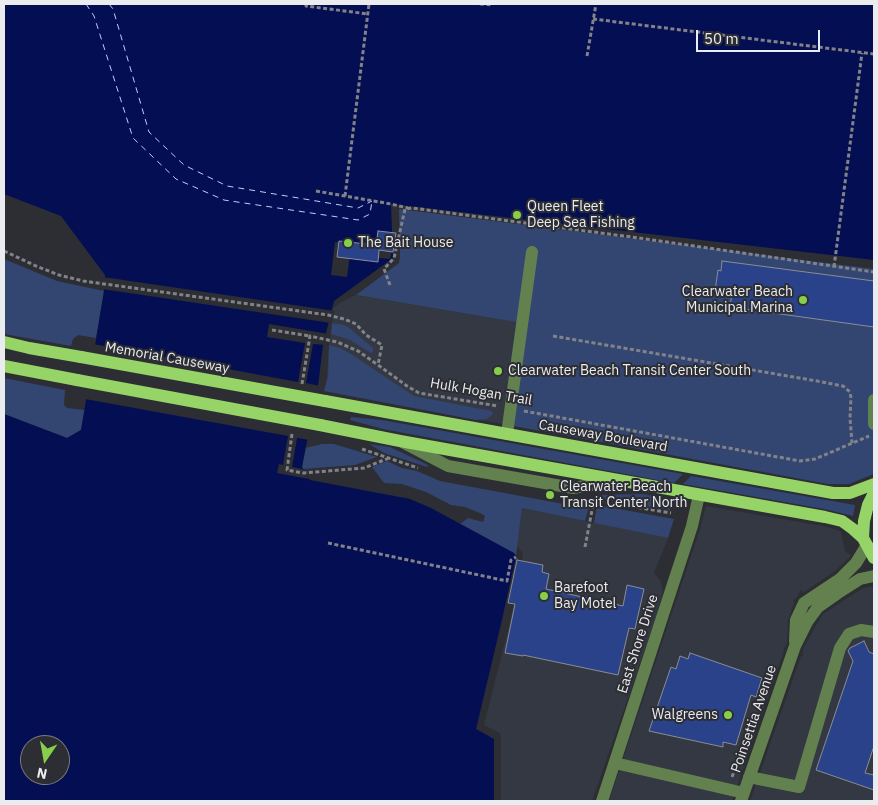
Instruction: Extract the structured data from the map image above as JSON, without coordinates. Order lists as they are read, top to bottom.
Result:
{
  "streets": {
    "main road": ["Memorial Causeway", "Causeway Boulevard"],
    "street": ["East Shore Drive", "Poinsettia Avenue"],
    "path": ["Hulk Hogan Trail"]
  },
  "crossings": [
    ["Memorial Causeway", "Causeway Boulevard"]
  ],
  "places": [
    "Queen Fleet Deep Sea Fishing",
    "The Bait House",
    "Clearwater Beach Municipal Marina",
    "Clearwater Beach Transit Center South",
    "Clearwater Beach Transit Center North",
    "Barefoot Bay Motel",
    "Walgreens"
  ],
  "scale_bar": "50 m",
  "north": "bottom"
}
